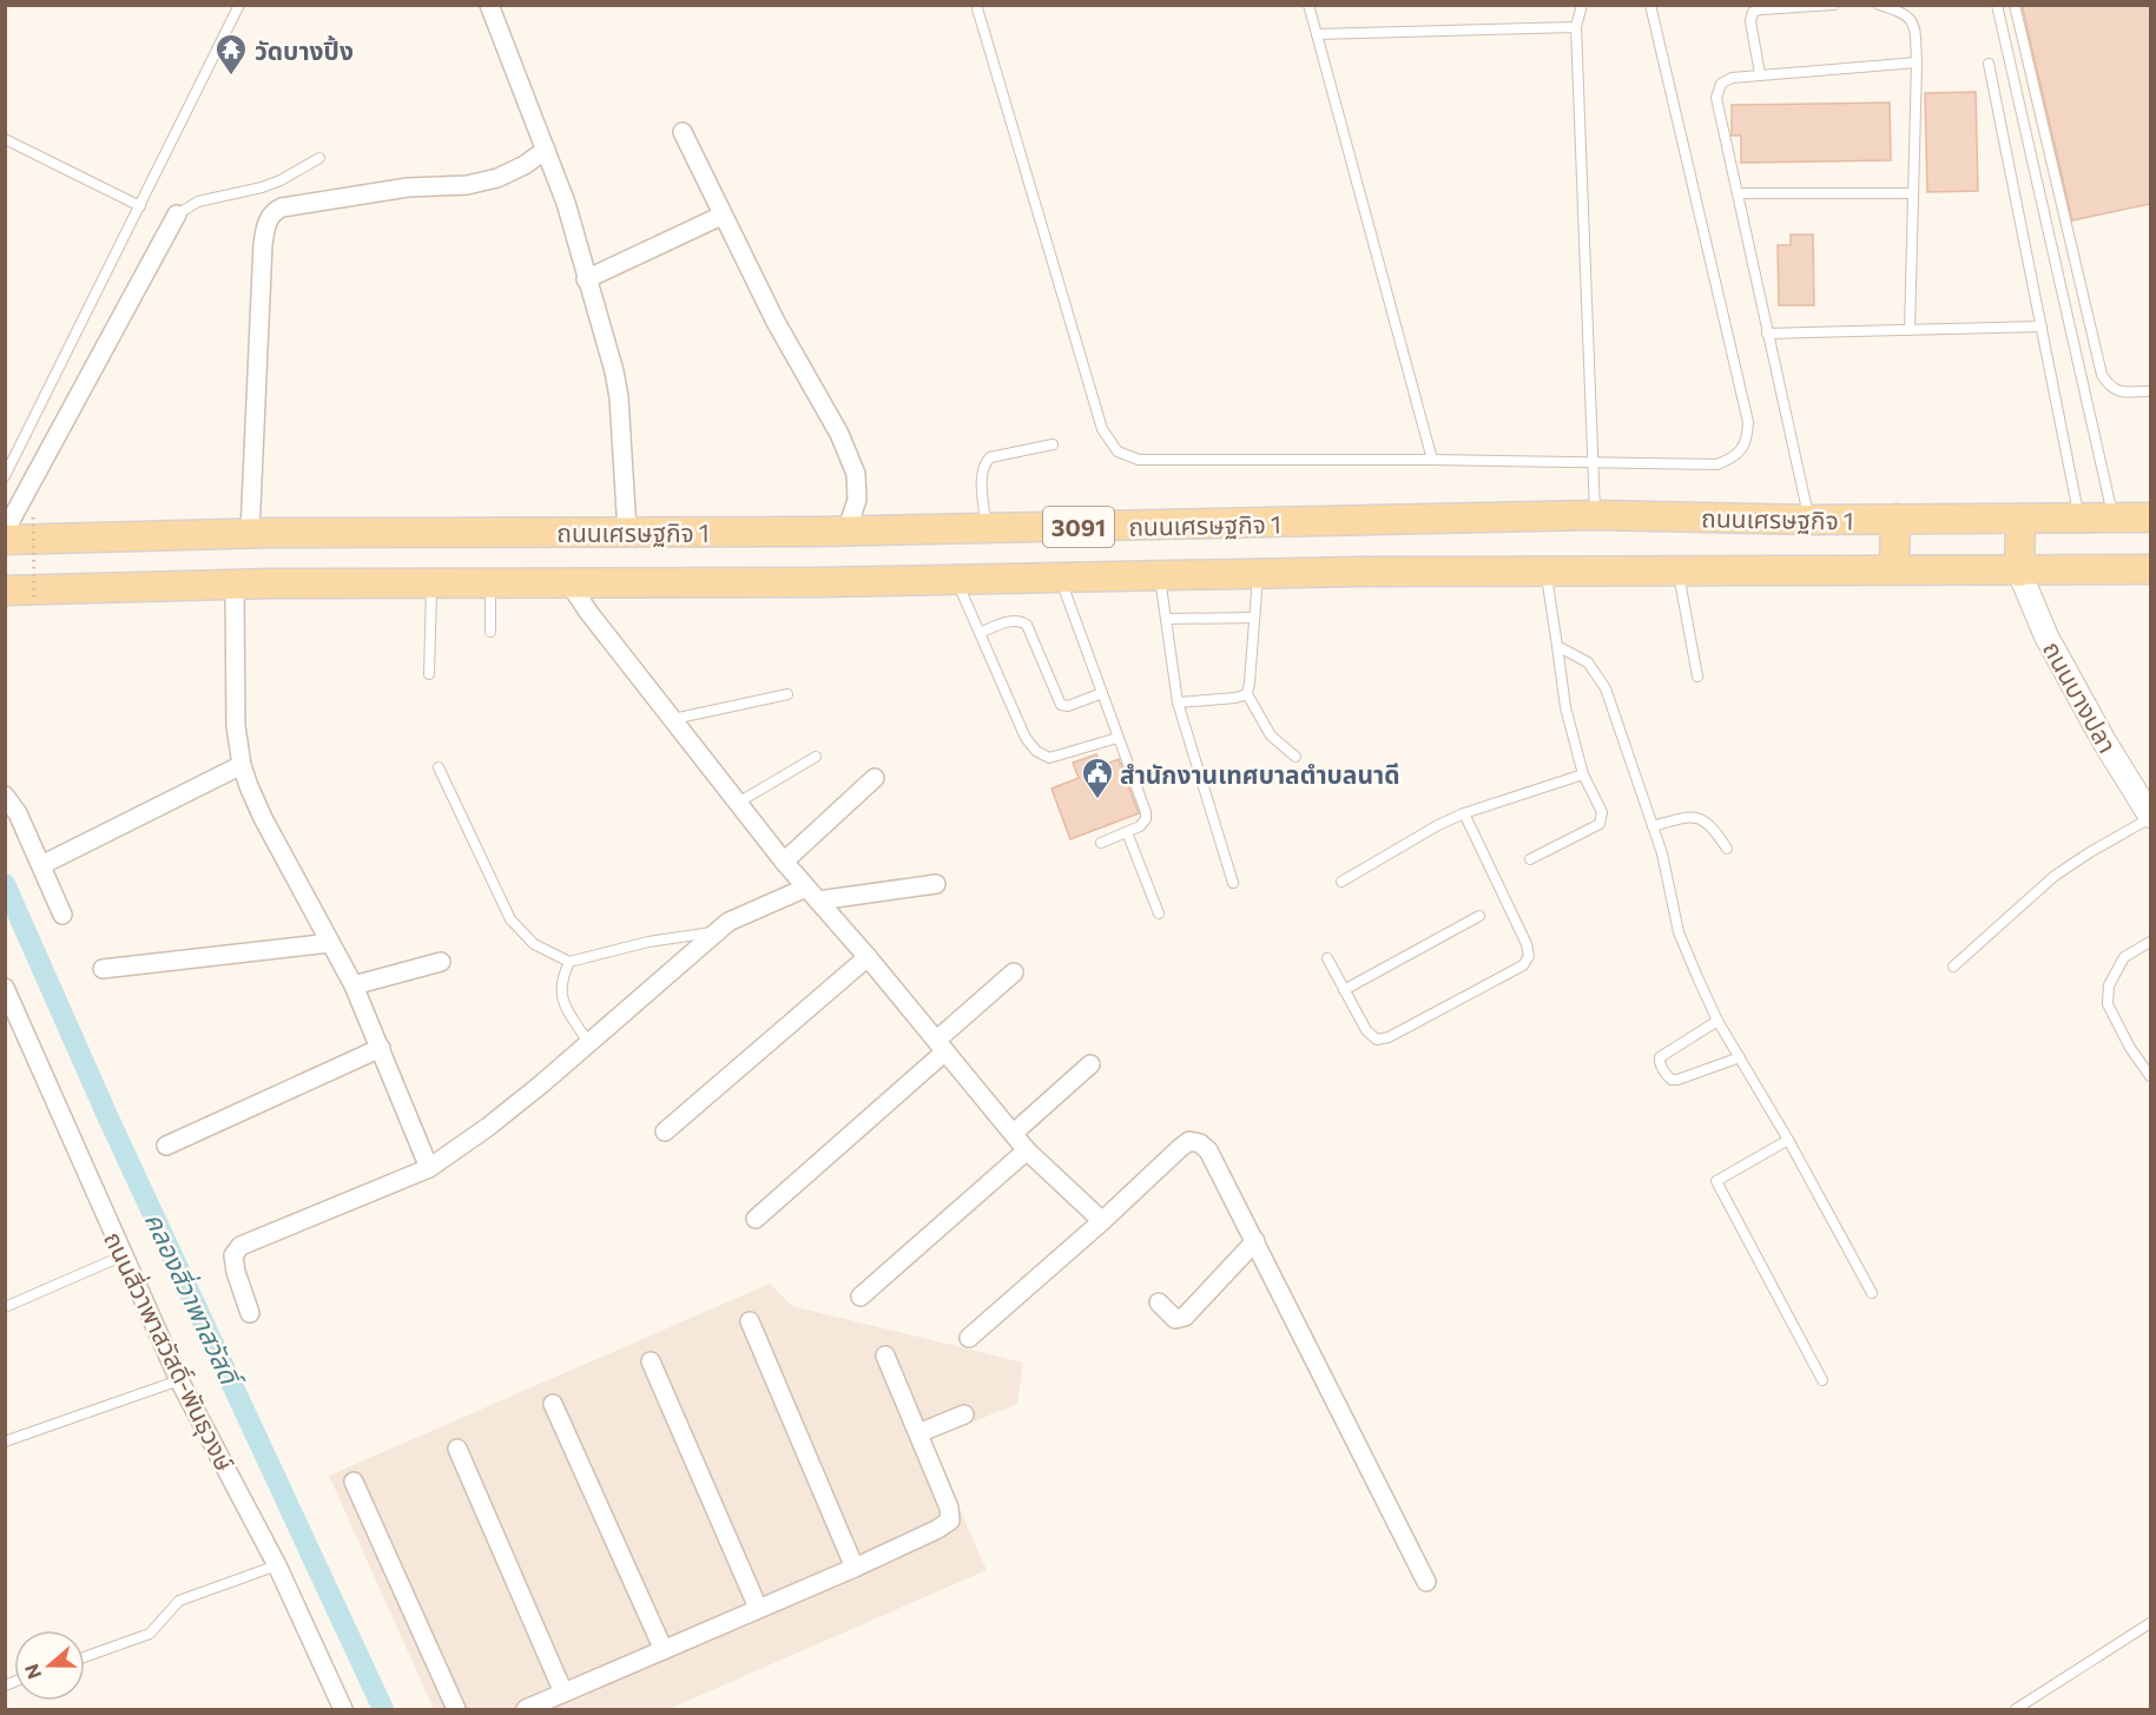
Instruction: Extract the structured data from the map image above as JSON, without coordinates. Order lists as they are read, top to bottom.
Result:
{
  "streets": {
    "main road": ["ถนนเศรษฐกิจ 1", "3091"],
    "street": ["ถนนบางปลา", "ถนนสี่วาพาสวัสดิ์-พันธุวงษ์"]
  },
  "crossings": [
    ["ถนนเศรษฐกิจ 1", "ถนนบางปลา"]
  ],
  "water": ["คลองสี่วาพาสวัสดิ์"],
  "places": {
    "temple": ["วัดบางปิ้ง"],
    "public building": ["สำนักงานเทศบาลตำบลนาดี"]
  },
  "north": "left"
}
